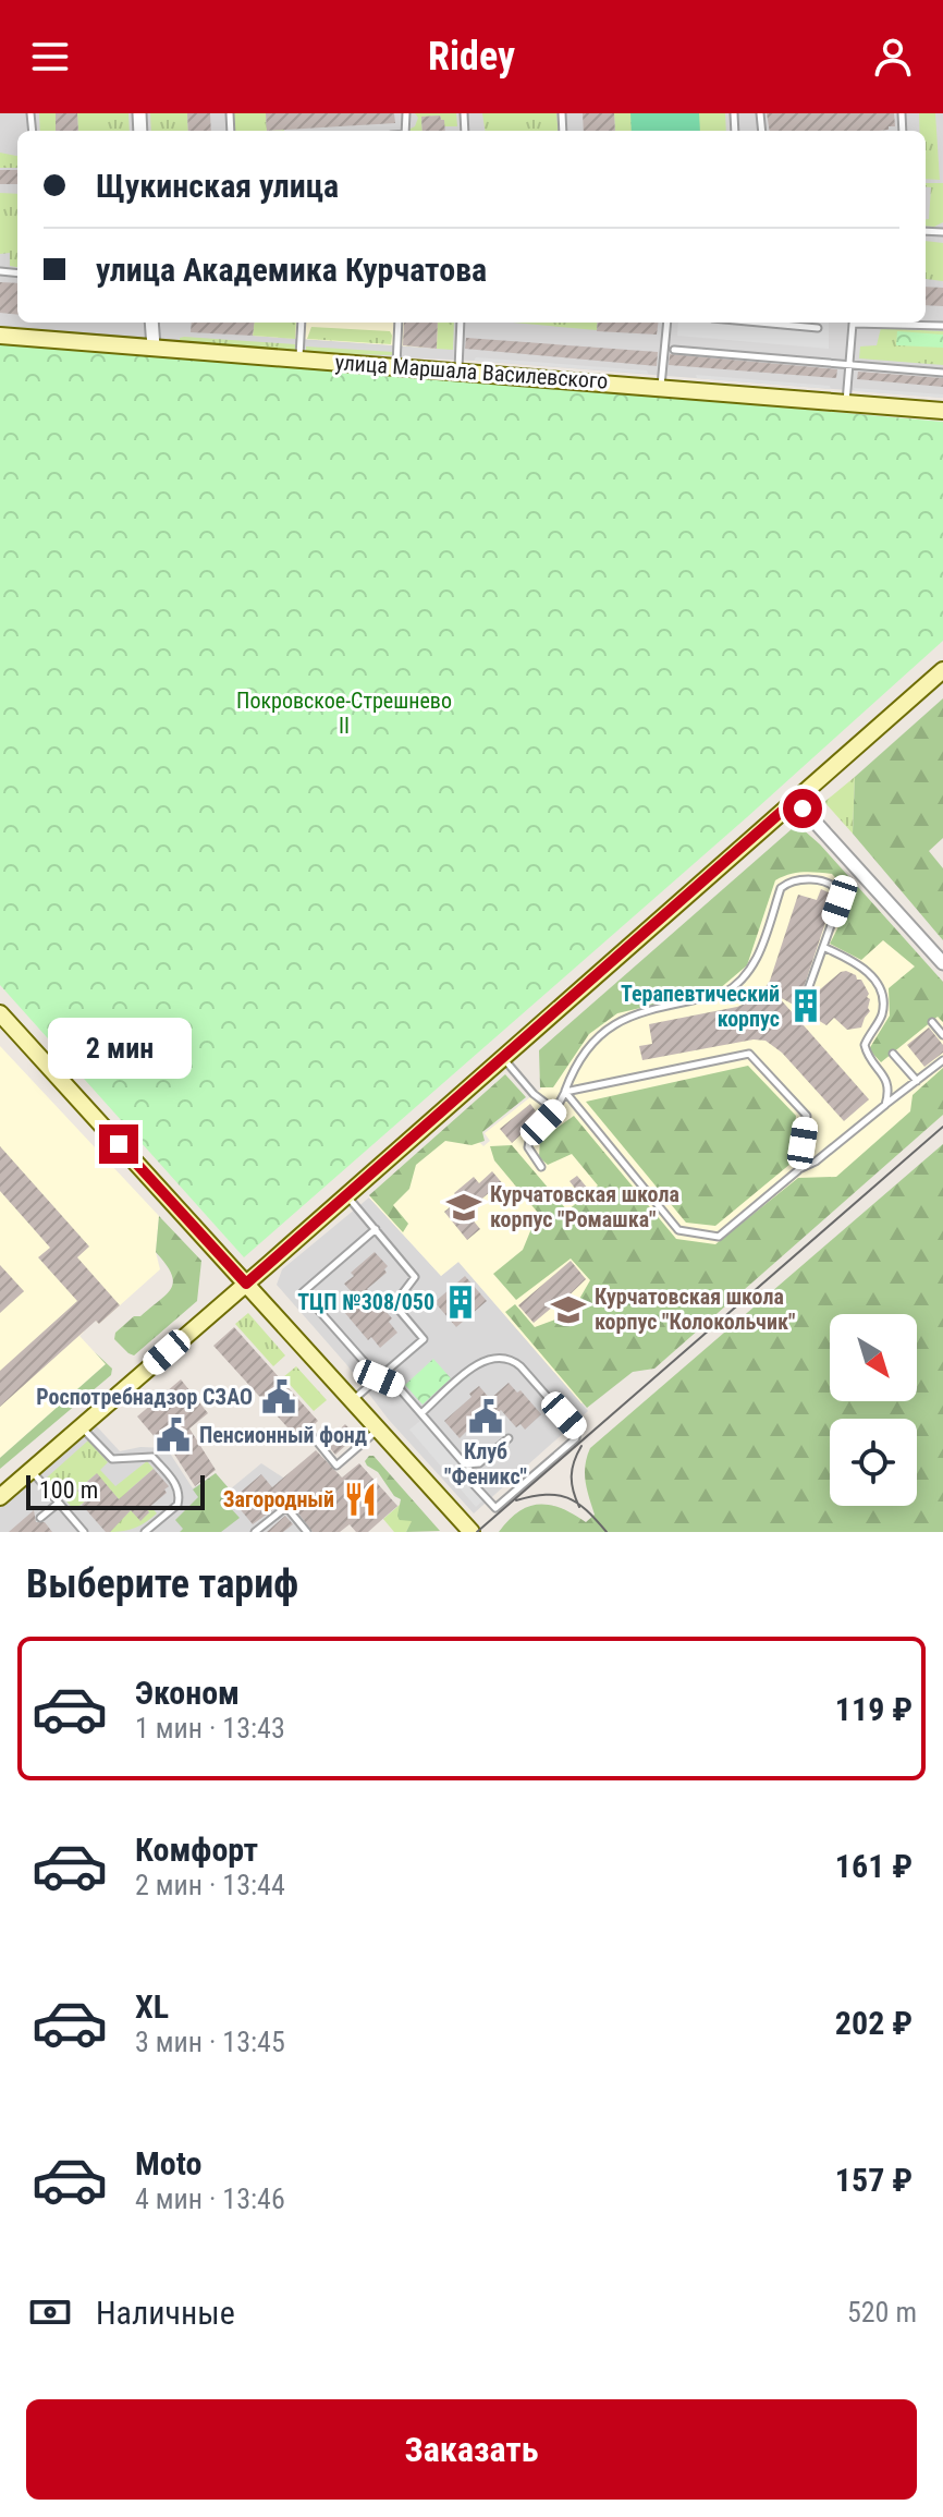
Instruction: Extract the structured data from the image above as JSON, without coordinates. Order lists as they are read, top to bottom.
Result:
{
  "streets": {
    "main road": ["улица Маршала Василевского"]
  },
  "parks": ["Покровское-Стрешнево II"],
  "places": {
    "building": ["Терапевтический корпус", "ТЦП №308/050"],
    "school or university": ["Курчатовская школа корпус \"Ромашка\"", "Курчатовская школа корпус \"Колокольчик\""],
    "public building": ["Роспотребнадзор СЗАО", "Клуб \"Феникс\"", "Пенсионный фонд"],
    "restaurant": ["Загородный"]
  },
  "scale_bar": "100 m",
  "north": "bottom right",
  "page": {
    "header": "Ridey",
    "banner": ["Щукинская улица", "улица Академика Курчатова"],
    "bubble": "2 мин",
    "scale": "100 m",
    "heading": "Выберите тариф",
    "list": [
      {
        "name": "Эконом",
        "note": "1 мин · 13:43",
        "value": "119 ₽"
      },
      {
        "name": "Комфорт",
        "note": "2 мин · 13:44",
        "value": "161 ₽"
      },
      {
        "name": "XL",
        "note": "3 мин · 13:45",
        "value": "202 ₽"
      },
      {
        "name": "Moto",
        "note": "4 мин · 13:46",
        "value": "157 ₽"
      }
    ],
    "pay": ["Наличные", "520 m"],
    "buttons": "Заказать"
  }
}
